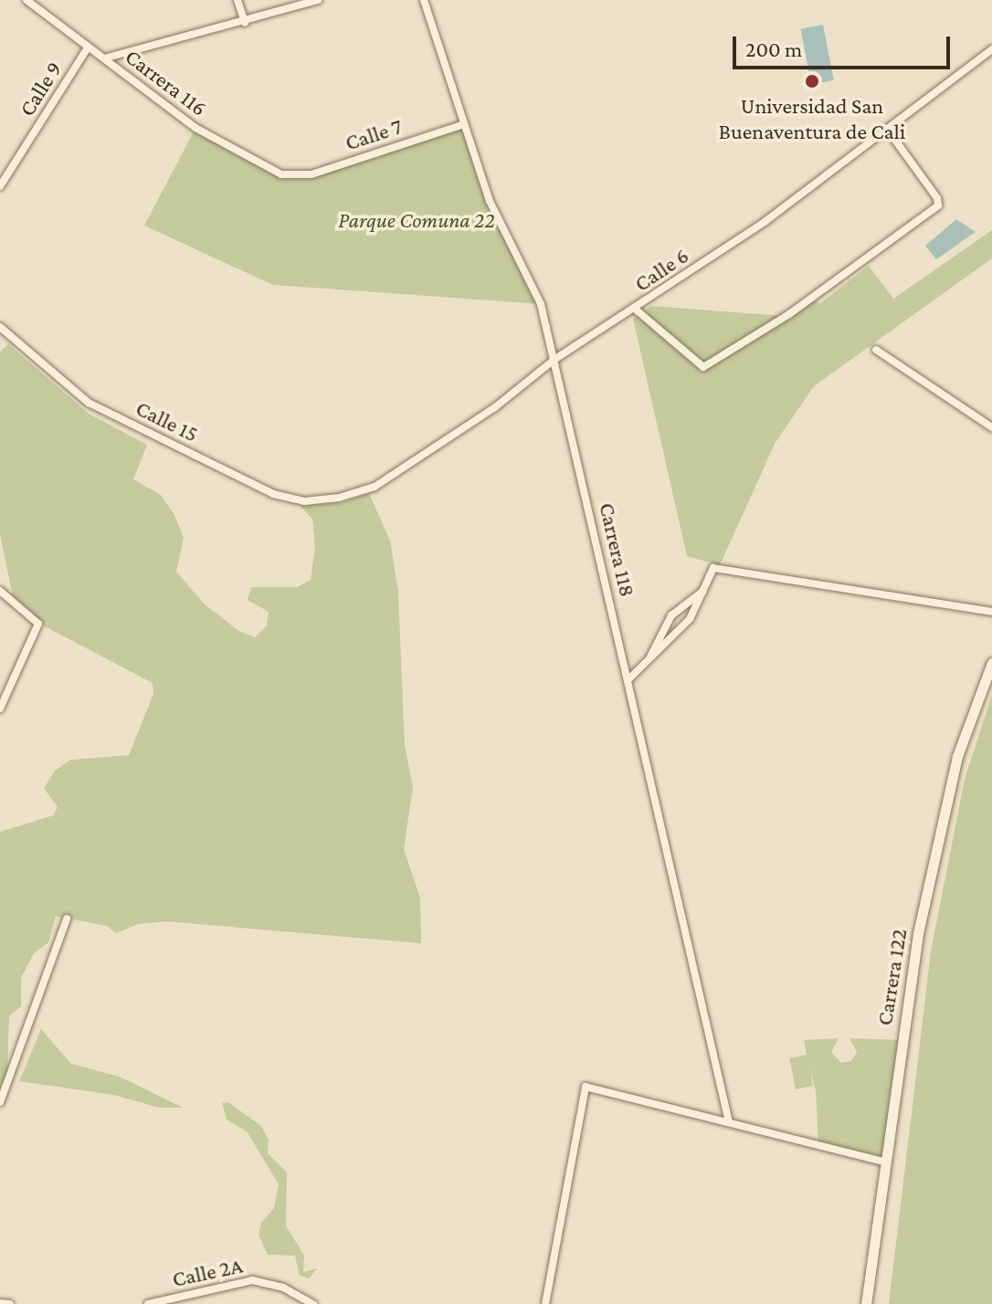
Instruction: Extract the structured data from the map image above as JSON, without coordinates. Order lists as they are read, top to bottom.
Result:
{
  "streets": {
    "street": [
      "Carrera 116",
      "Calle 9",
      "Calle 7",
      "Calle 6",
      "Calle 15",
      "Carrera 118",
      "Carrera 122",
      "Calle 2A"
    ]
  },
  "crossings": [
    ["Carrera 116", "Calle 9"],
    ["Carrera 116", "Calle 7"],
    ["Calle 7", "Carrera 118"],
    ["Calle 6", "Calle 15"],
    ["Calle 6", "Carrera 118"]
  ],
  "parks": ["Parque Comuna 22"],
  "places": ["Universidad San Buenaventura de Cali"],
  "scale_bar": "200 m"
}
